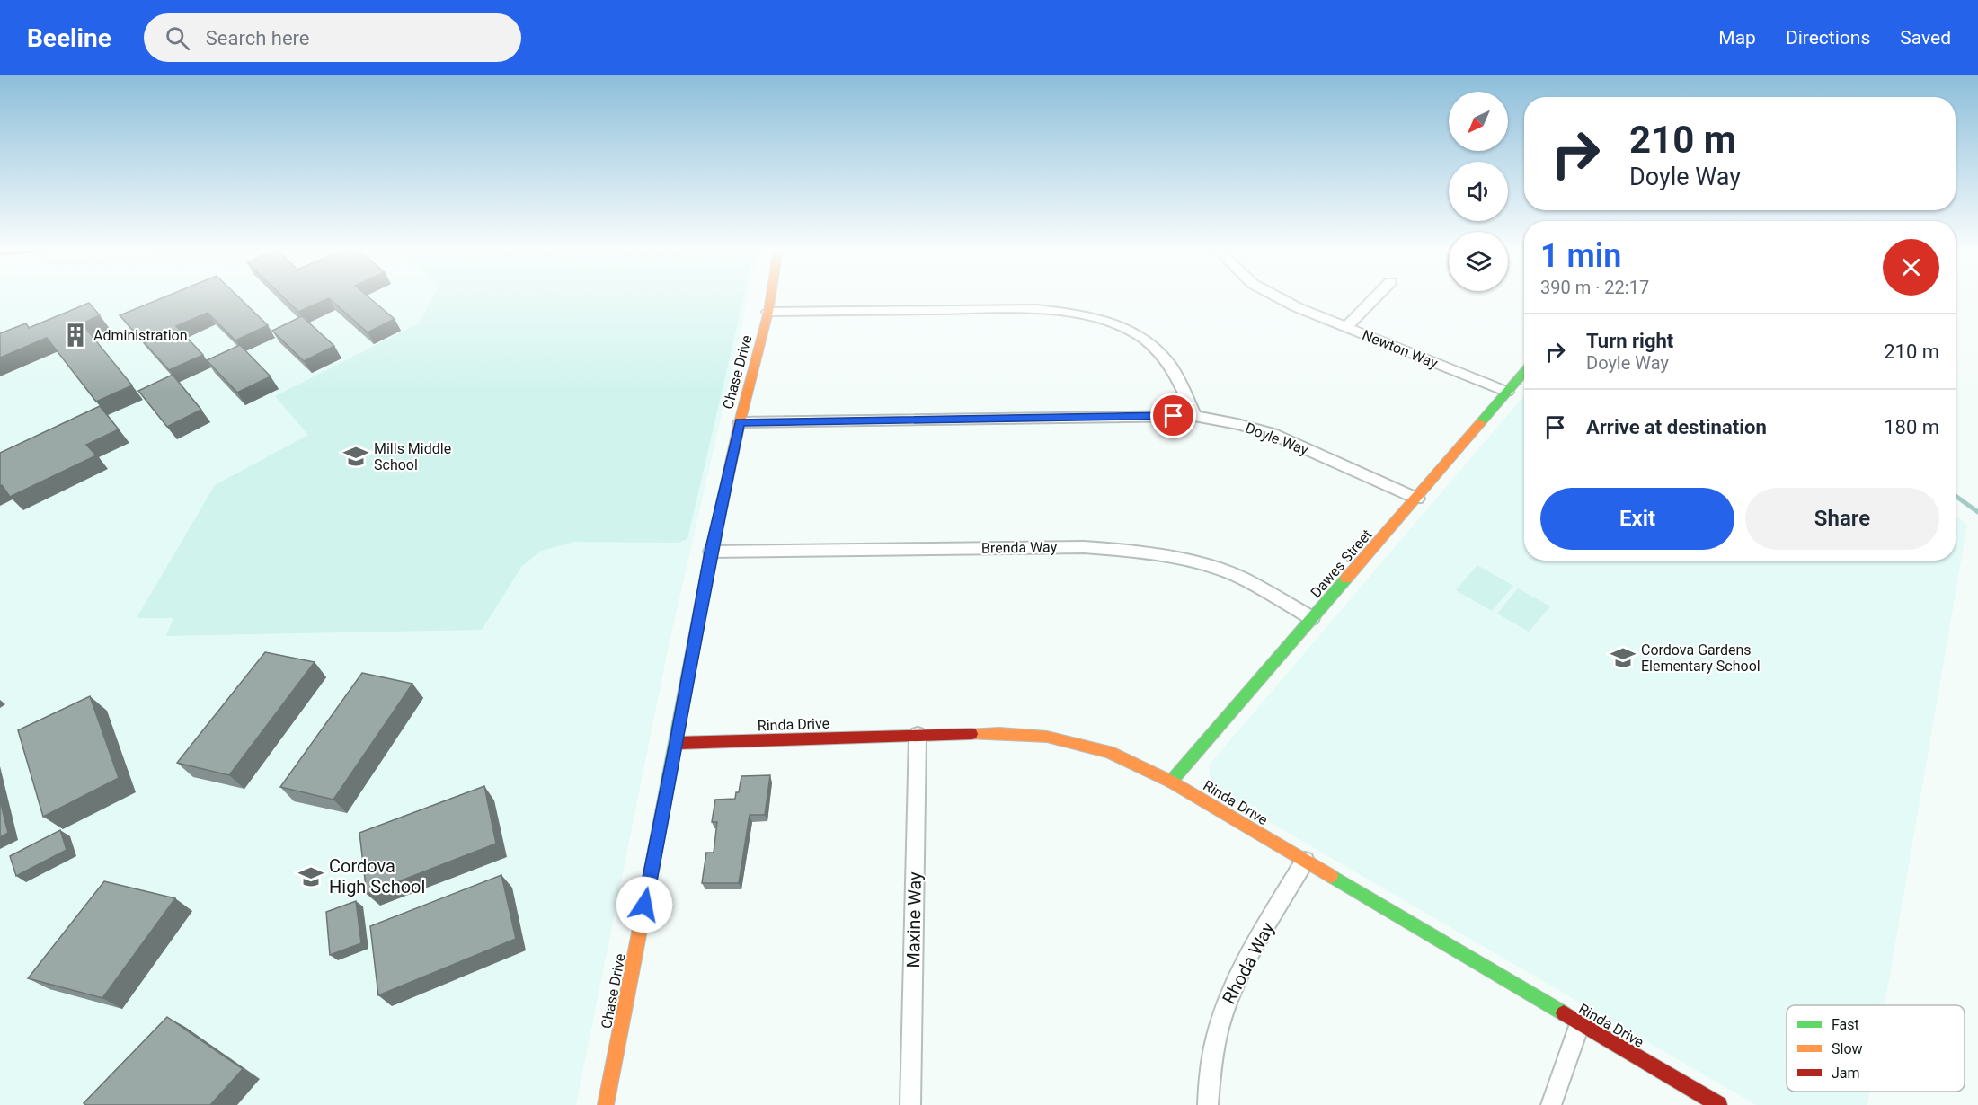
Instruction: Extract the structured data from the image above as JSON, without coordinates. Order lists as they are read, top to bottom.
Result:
{
  "streets": {
    "street": [
      "Newton Way",
      "Chase Drive",
      "Doyle Way",
      "Brenda Way",
      "Dawes Street",
      "Rinda Drive",
      "Maxine Way",
      "Rhoda Way"
    ]
  },
  "crossings": [
    ["Newton Way", "Dawes Street"],
    ["Chase Drive", "Doyle Way"],
    ["Chase Drive", "Brenda Way"],
    ["Chase Drive", "Rinda Drive"],
    ["Doyle Way", "Dawes Street"],
    ["Brenda Way", "Dawes Street"],
    ["Dawes Street", "Rinda Drive"],
    ["Rinda Drive", "Maxine Way"],
    ["Rinda Drive", "Rhoda Way"]
  ],
  "places": {
    "building": ["Administration"],
    "school or university": ["Mills Middle School", "Cordova Gardens Elementary School", "Cordova High School"]
  },
  "legend": ["Fast", "Slow", "Jam"],
  "north": "bottom left",
  "page": {
    "header": "Beeline",
    "search": "Search here",
    "nav": ["Map", "Directions", "Saved"],
    "turn": ["210 m", "Doyle Way"],
    "heading": ["1 min", "390 m · 22:17"],
    "list": [
      {
        "name": "Turn right",
        "note": "Doyle Way",
        "value": "210 m"
      },
      {
        "name": "Arrive at destination",
        "value": "180 m"
      }
    ],
    "buttons": ["Exit", "Share"]
  }
}
